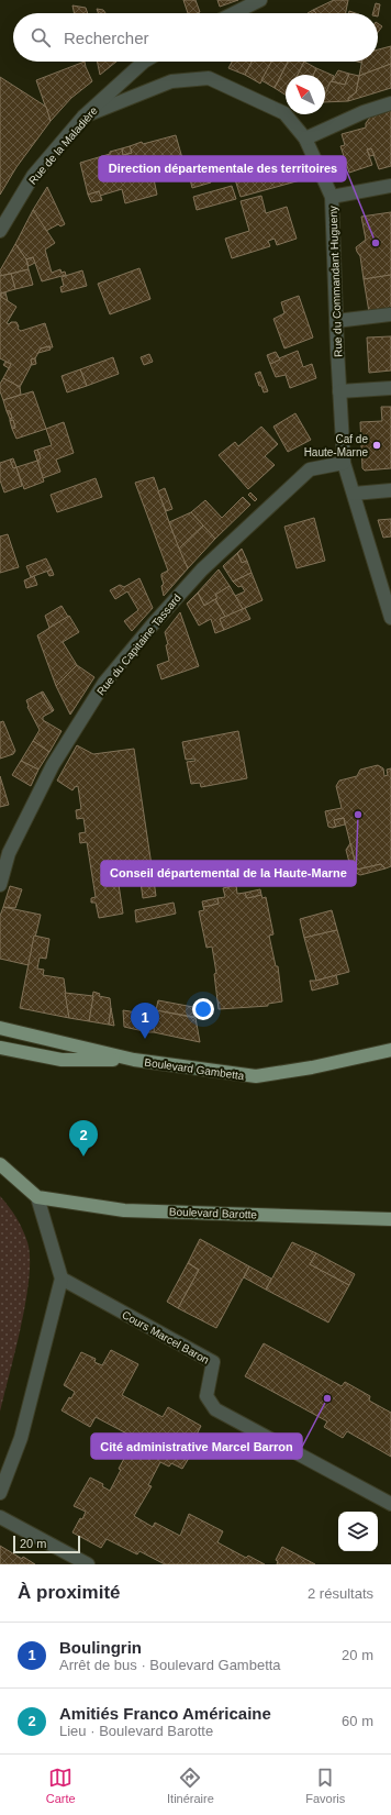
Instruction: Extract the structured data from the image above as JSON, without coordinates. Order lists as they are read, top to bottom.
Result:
{
  "streets": {
    "main road": ["Boulevard Gambetta", "Boulevard Barotte"],
    "street": [
      "Rue de la Maladière",
      "Rue du Commandant Hugueny",
      "Rue du Capitaine Tassard",
      "Cours Marcel Baron"
    ]
  },
  "crossings": [
    ["Rue de la Maladière", "Rue du Commandant Hugueny"],
    ["Rue du Commandant Hugueny", "Rue du Capitaine Tassard"]
  ],
  "places": [
    "Direction départementale des territoires",
    "Caf de Haute-Marne",
    "Conseil départemental de la Haute-Marne",
    "Cité administrative Marcel Barron"
  ],
  "scale_bar": "20 m",
  "north": "top left",
  "page": {
    "search": "Rechercher",
    "pins": ["1", "2"],
    "scale": "20 m",
    "heading": ["À proximité", "2 résultats"],
    "list": [
      {
        "mark": "1",
        "name": "Boulingrin",
        "note": "Arrêt de bus · Boulevard Gambetta",
        "value": "20 m"
      },
      {
        "mark": "2",
        "name": "Amitiés Franco Américaine",
        "note": "Lieu · Boulevard Barotte",
        "value": "60 m"
      }
    ],
    "nav": ["Carte", "Itinéraire", "Favoris"]
  }
}
